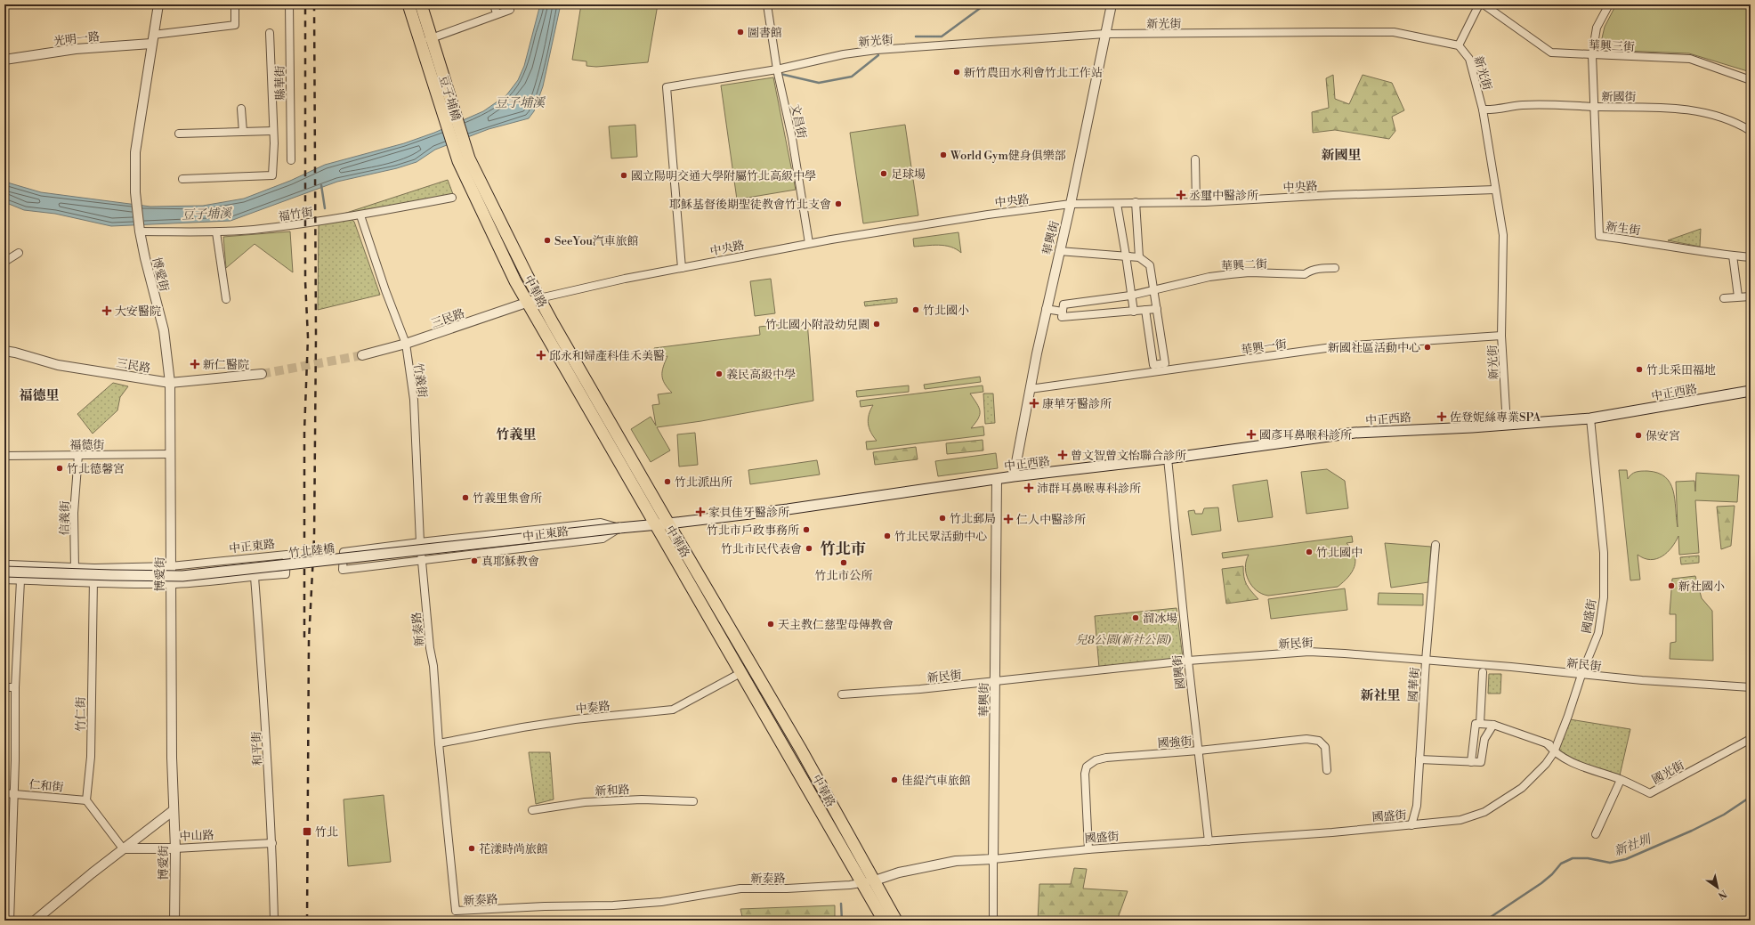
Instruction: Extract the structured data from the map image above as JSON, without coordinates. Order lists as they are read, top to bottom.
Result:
{
  "streets": {
    "main road": [
      "豆子埔橋",
      "中華路",
      "中正西路",
      "中正東路",
      "竹北陸橋"
    ],
    "street": [
      "新光街",
      "光明一路",
      "華興三街",
      "縣華街",
      "新國街",
      "文昌街",
      "中央路",
      "福竹街",
      "新生街",
      "華興街",
      "華興二街",
      "博愛街",
      "三民路",
      "華興一街",
      "竹義街",
      "福德街",
      "信義街",
      "國盛街",
      "新泰路",
      "新民街",
      "國興街",
      "國華街",
      "中泰路",
      "竹仁街",
      "國強街",
      "和平街",
      "國光街",
      "仁和街",
      "新和路",
      "中山路"
    ]
  },
  "crossings": [
    ["新光街", "新國街"],
    ["新光街", "文昌街"],
    ["新光街", "中央路"],
    ["新光街", "華興街"],
    ["新光街", "華興一街"],
    ["新光街", "中正西路"],
    ["光明一路", "博愛街"],
    ["新國街", "新生街"],
    ["豆子埔橋", "中華路"],
    ["文昌街", "中央路"],
    ["中央路", "華興街"],
    ["中央路", "中華路"],
    ["中央路", "三民路"],
    ["福竹街", "博愛街"],
    ["福竹街", "竹義街"],
    ["華興街", "華興一街"],
    ["華興街", "中正西路"],
    ["華興街", "國盛街"],
    ["華興街", "新民街"],
    ["博愛街", "三民路"],
    ["博愛街", "福德街"],
    ["博愛街", "中正東路"],
    ["博愛街", "中山路"],
    ["中華路", "三民路"],
    ["中華路", "中正西路"],
    ["中華路", "中正東路"],
    ["中華路", "國盛街"],
    ["中華路", "新泰路"],
    ["中華路", "中泰路"],
    ["三民路", "竹義街"],
    ["竹義街", "中正東路"],
    ["竹義街", "新泰路"],
    ["中正西路", "中正東路"],
    ["中正西路", "國盛街"],
    ["中正西路", "國興街"],
    ["福德街", "信義街"],
    ["信義街", "中正東路"],
    ["中正東路", "竹北陸橋"],
    ["中正東路", "新泰路"],
    ["中正東路", "竹仁街"],
    ["中正東路", "和平街"],
    ["國盛街", "新泰路"],
    ["國盛街", "新民街"],
    ["國盛街", "國興街"],
    ["國盛街", "國華街"],
    ["國盛街", "國強街"],
    ["國盛街", "國光街"],
    ["新泰路", "中泰路"],
    ["新民街", "國興街"],
    ["新民街", "國華街"],
    ["國興街", "國強街"],
    ["竹仁街", "仁和街"],
    ["和平街", "中山路"]
  ],
  "districts": [
    "新國里",
    "福德里",
    "竹義里",
    "竹北市",
    "新社里"
  ],
  "water": ["豆子埔溪", "新社圳"],
  "parks": ["兒8公園(新社公園)"],
  "places": {
    "other": [
      "圖書館",
      "新竹農田水利會竹北工作站",
      "World Gym健身俱樂部",
      "足球場",
      "國立陽明交通大學附屬竹北高級中學",
      "耶穌基督後期聖徒教會竹北支會",
      "SeeYou汽車旅館",
      "竹北國小",
      "竹北國小附設幼兒園",
      "新國社區活動中心",
      "竹北采田福地",
      "義民高級中學",
      "保安宮",
      "竹北德馨宮",
      "竹北派出所",
      "竹義里集會所",
      "竹北郵局",
      "竹北市戶政事務所",
      "竹北民眾活動中心",
      "竹北市民代表會",
      "竹北國中",
      "真耶穌教會",
      "竹北市公所",
      "新社國小",
      "溜冰場",
      "天主教仁慈聖母傳教會",
      "佳緹汽車旅館",
      "花漾時尚旅館"
    ],
    "health": [
      "丞璽中醫診所",
      "大安醫院",
      "邱永和婦產科佳禾美醫",
      "新仁醫院",
      "康華牙醫診所",
      "佐登妮絲專業SPA",
      "國彥耳鼻喉科診所",
      "曾文智曾文怡聯合診所",
      "沛群耳鼻喉專科診所",
      "家貝佳牙醫診所",
      "仁人中醫診所"
    ],
    "transit": ["竹北"]
  },
  "north": "bottom right"
}
